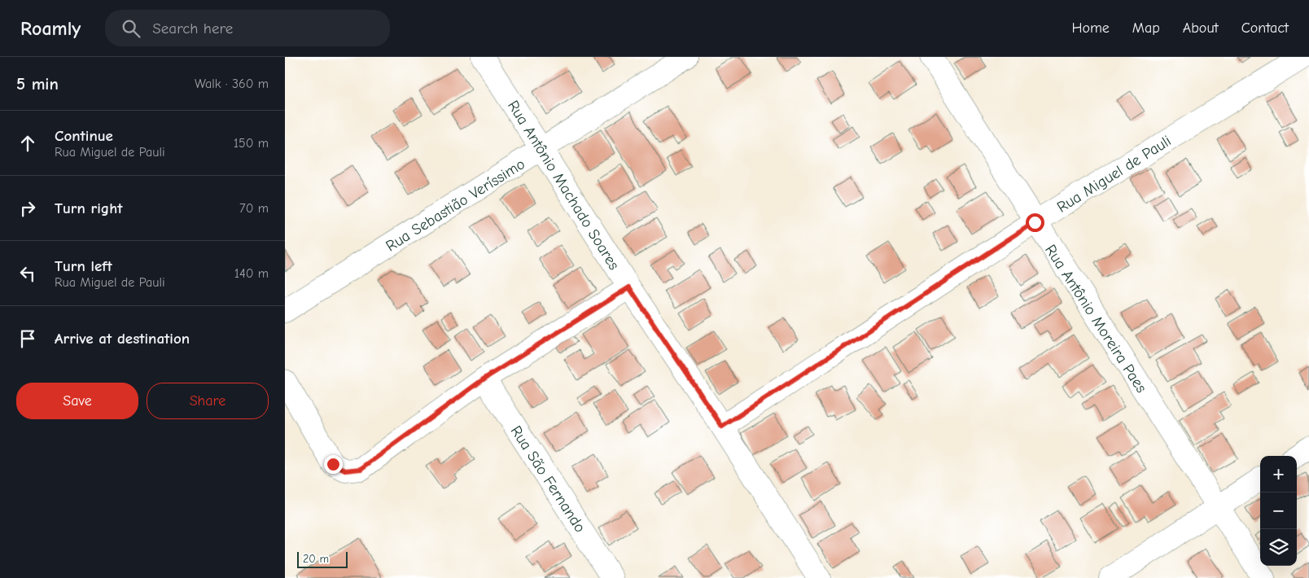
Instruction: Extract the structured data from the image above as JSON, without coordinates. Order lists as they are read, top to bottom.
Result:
{
  "streets": {
    "street": [
      "Rua Miguel de Pauli",
      "Rua Antônio Machado Soares",
      "Rua Sebastião Veríssimo",
      "Rua Antônio Moreira Paes",
      "Rua São Fernando"
    ]
  },
  "crossings": [
    ["Rua Miguel de Pauli", "Rua Antônio Machado Soares"],
    ["Rua Miguel de Pauli", "Rua Antônio Moreira Paes"],
    ["Rua Antônio Machado Soares", "Rua Sebastião Veríssimo"]
  ],
  "scale_bar": "20 m",
  "page": {
    "header": "Roamly",
    "search": "Search here",
    "nav": [
      "Home",
      "Map",
      "About",
      "Contact"
    ],
    "heading": ["5 min", "Walk · 360 m"],
    "list": [
      ["Continue", "Rua Miguel de Pauli", "150 m"],
      ["Turn right", "70 m"],
      ["Turn left", "Rua Miguel de Pauli", "140 m"],
      "Arrive at destination"
    ],
    "buttons": ["Save", "Share"],
    "map_buttons": ["+", "−"],
    "scale": "20 m"
  }
}
